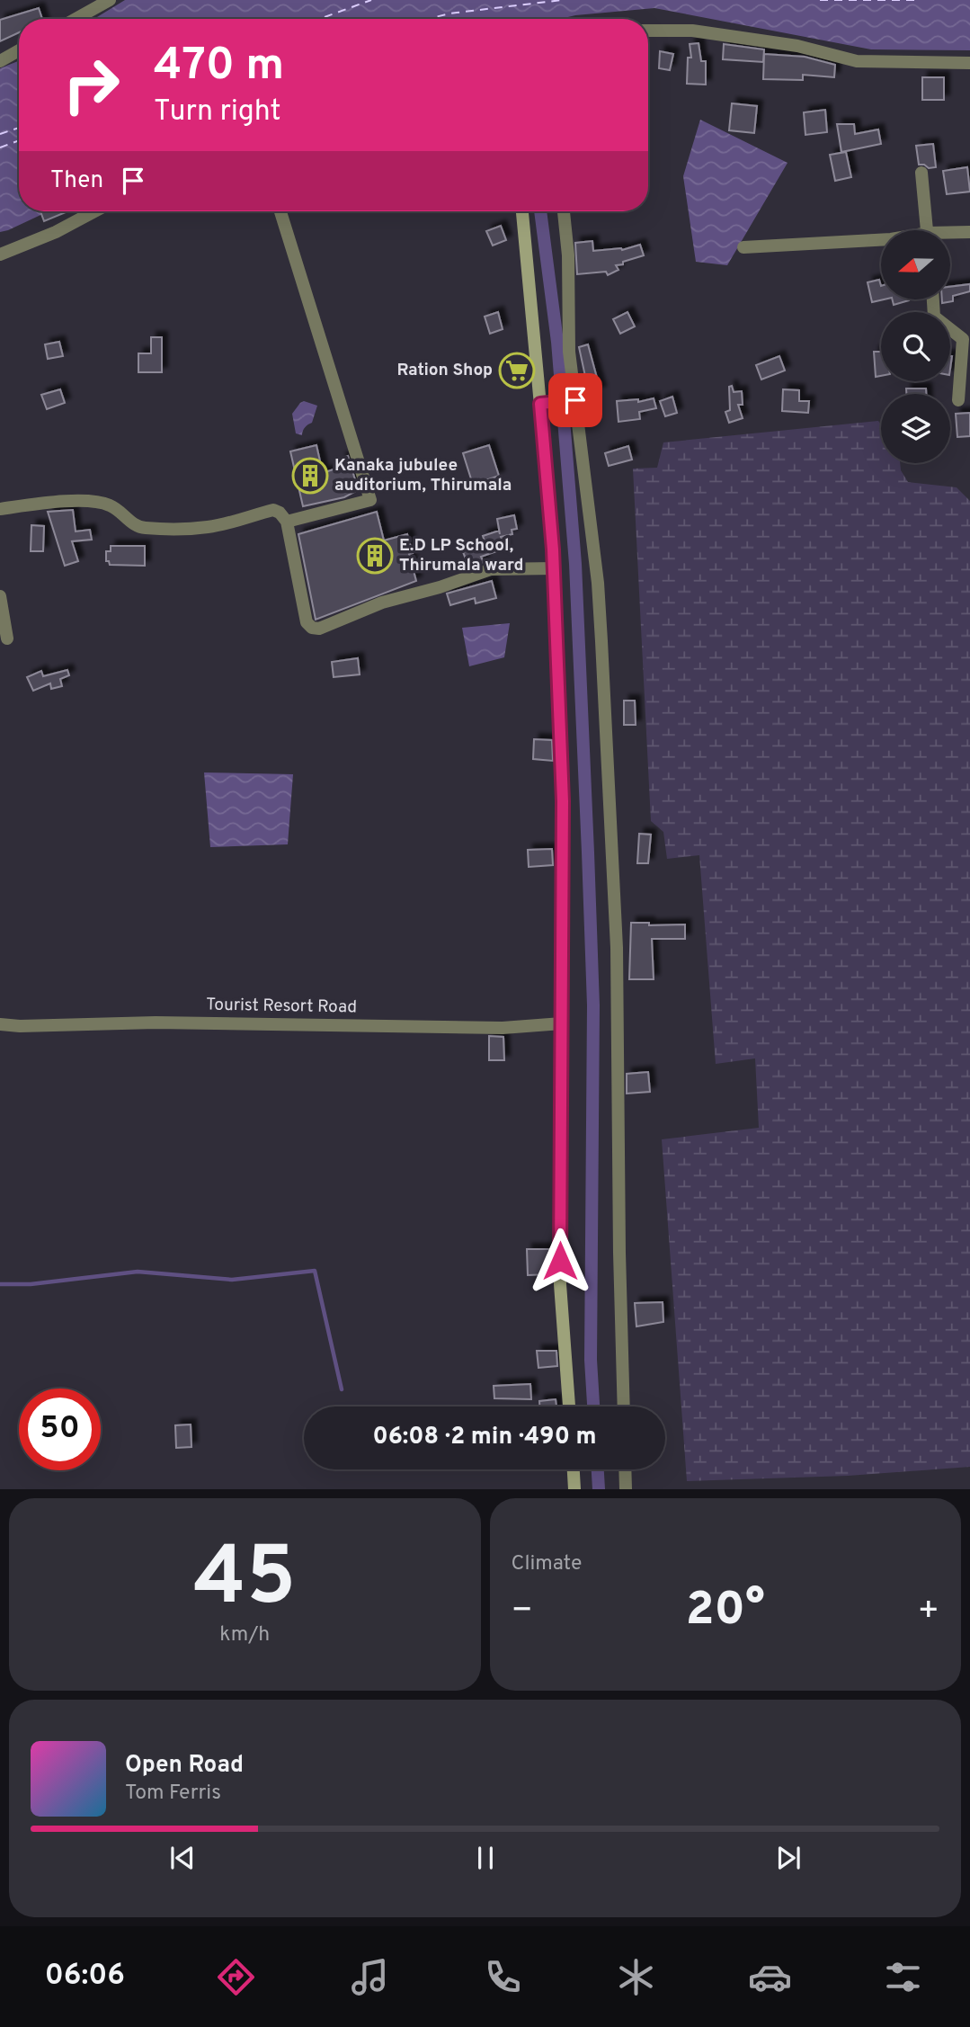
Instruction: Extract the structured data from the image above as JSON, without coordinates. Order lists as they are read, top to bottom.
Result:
{
  "streets": {
    "street": ["Tourist Resort Road"]
  },
  "places": {
    "supermarket": ["Ration Shop"],
    "building": ["Kanaka jubulee auditorium, Thirumala", "E.D LP School, Thirumala ward"]
  },
  "north": "left",
  "page": {
    "turn": ["470 m", "Turn right"],
    "then": "Then",
    "limit": "50",
    "trip": "06:08 · 2 min · 490 m",
    "tile": [
      ["45", "km/h"],
      "Climate"
    ],
    "heat": ["−", "20°", "+"],
    "song": ["Open Road", "Tom Ferris"],
    "tabs": "06:06"
  }
}
